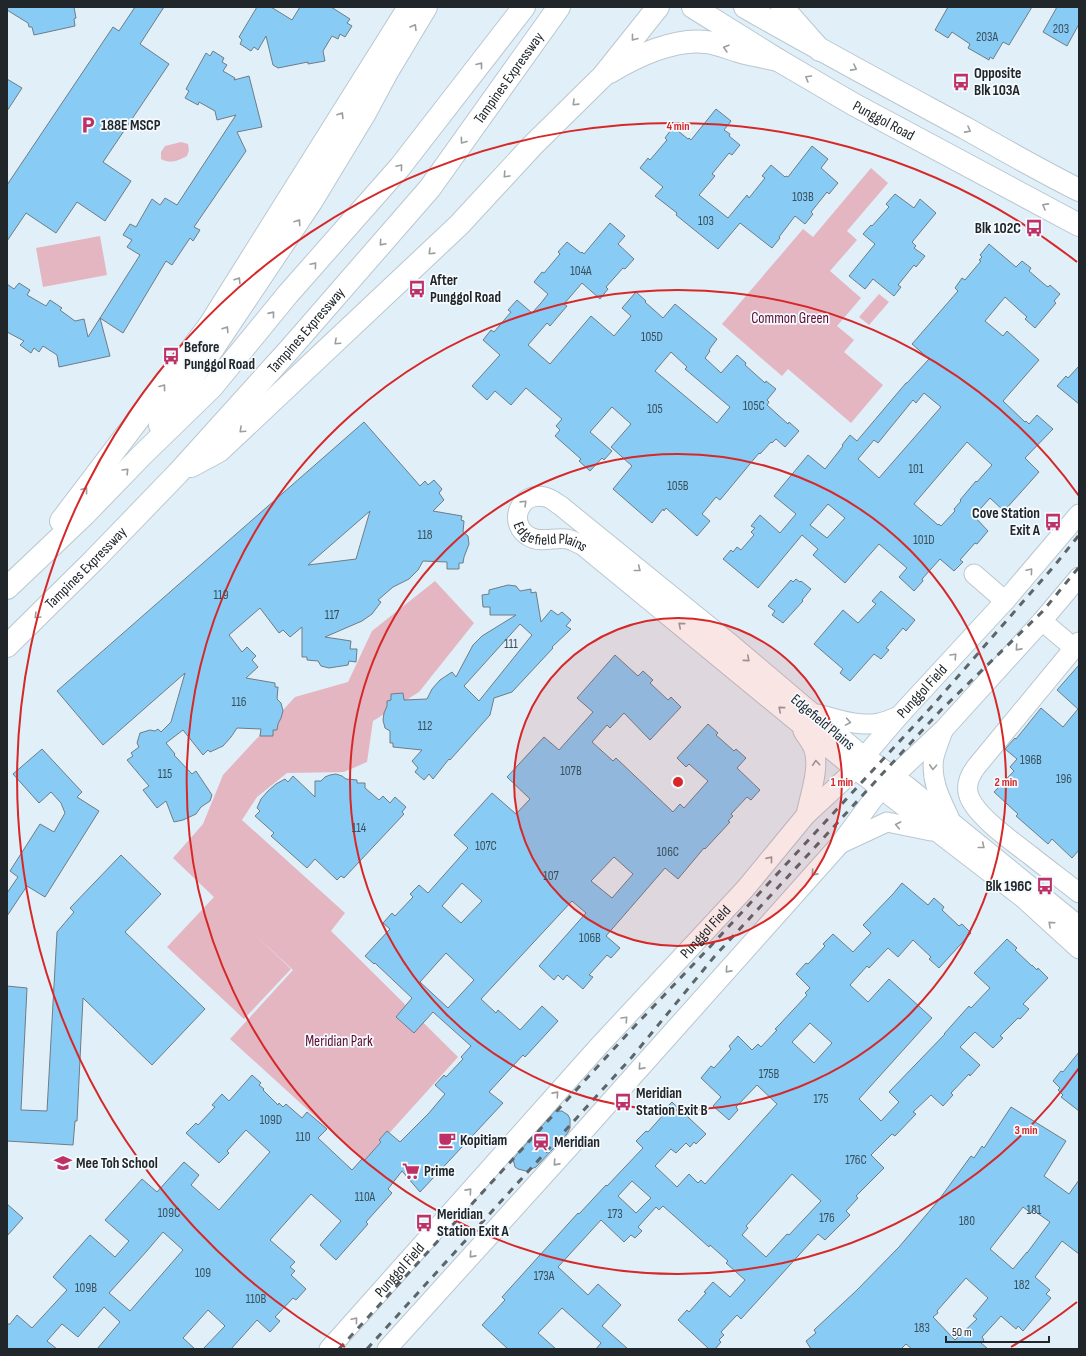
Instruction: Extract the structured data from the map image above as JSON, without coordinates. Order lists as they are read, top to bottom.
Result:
{
  "streets": {
    "main road": ["Tampines Expressway", "Punggol Road"],
    "street": ["Edgefield Plains", "Punggol Field"]
  },
  "crossings": [
    ["Edgefield Plains", "Punggol Field"]
  ],
  "parks": ["Common Green", "Meridian Park"],
  "places": {
    "bus stop": [
      "Opposite Blk 103A",
      "Blk 102C",
      "After Punggol Road",
      "Before Punggol Road",
      "Cove Station Exit A",
      "Blk 196C",
      "Meridian Station Exit B",
      "Meridian Station Exit A"
    ],
    "parking": ["188E MSCP"],
    "cafe": ["Kopitiam"],
    "station": ["Meridian"],
    "school or university": ["Mee Toh School"],
    "supermarket": ["Prime"]
  },
  "house_numbers": [
    "203",
    "203A",
    "103B",
    "103",
    "104A",
    "105D",
    "105C",
    "105",
    "101",
    "105B",
    "118",
    "101D",
    "119",
    "117",
    "111",
    "116",
    "112",
    "196B",
    "107B",
    "115",
    "196",
    "114",
    "107C",
    "106C",
    "107",
    "106B",
    "175B",
    "175",
    "109D",
    "110",
    "176C",
    "110A",
    "181",
    "109C",
    "173",
    "176",
    "180",
    "109",
    "173A",
    "182",
    "109B",
    "110B",
    "183"
  ],
  "scale_bar": "50 m",
  "rings": [
    "4 min",
    "1 min",
    "2 min",
    "3 min"
  ]
}
